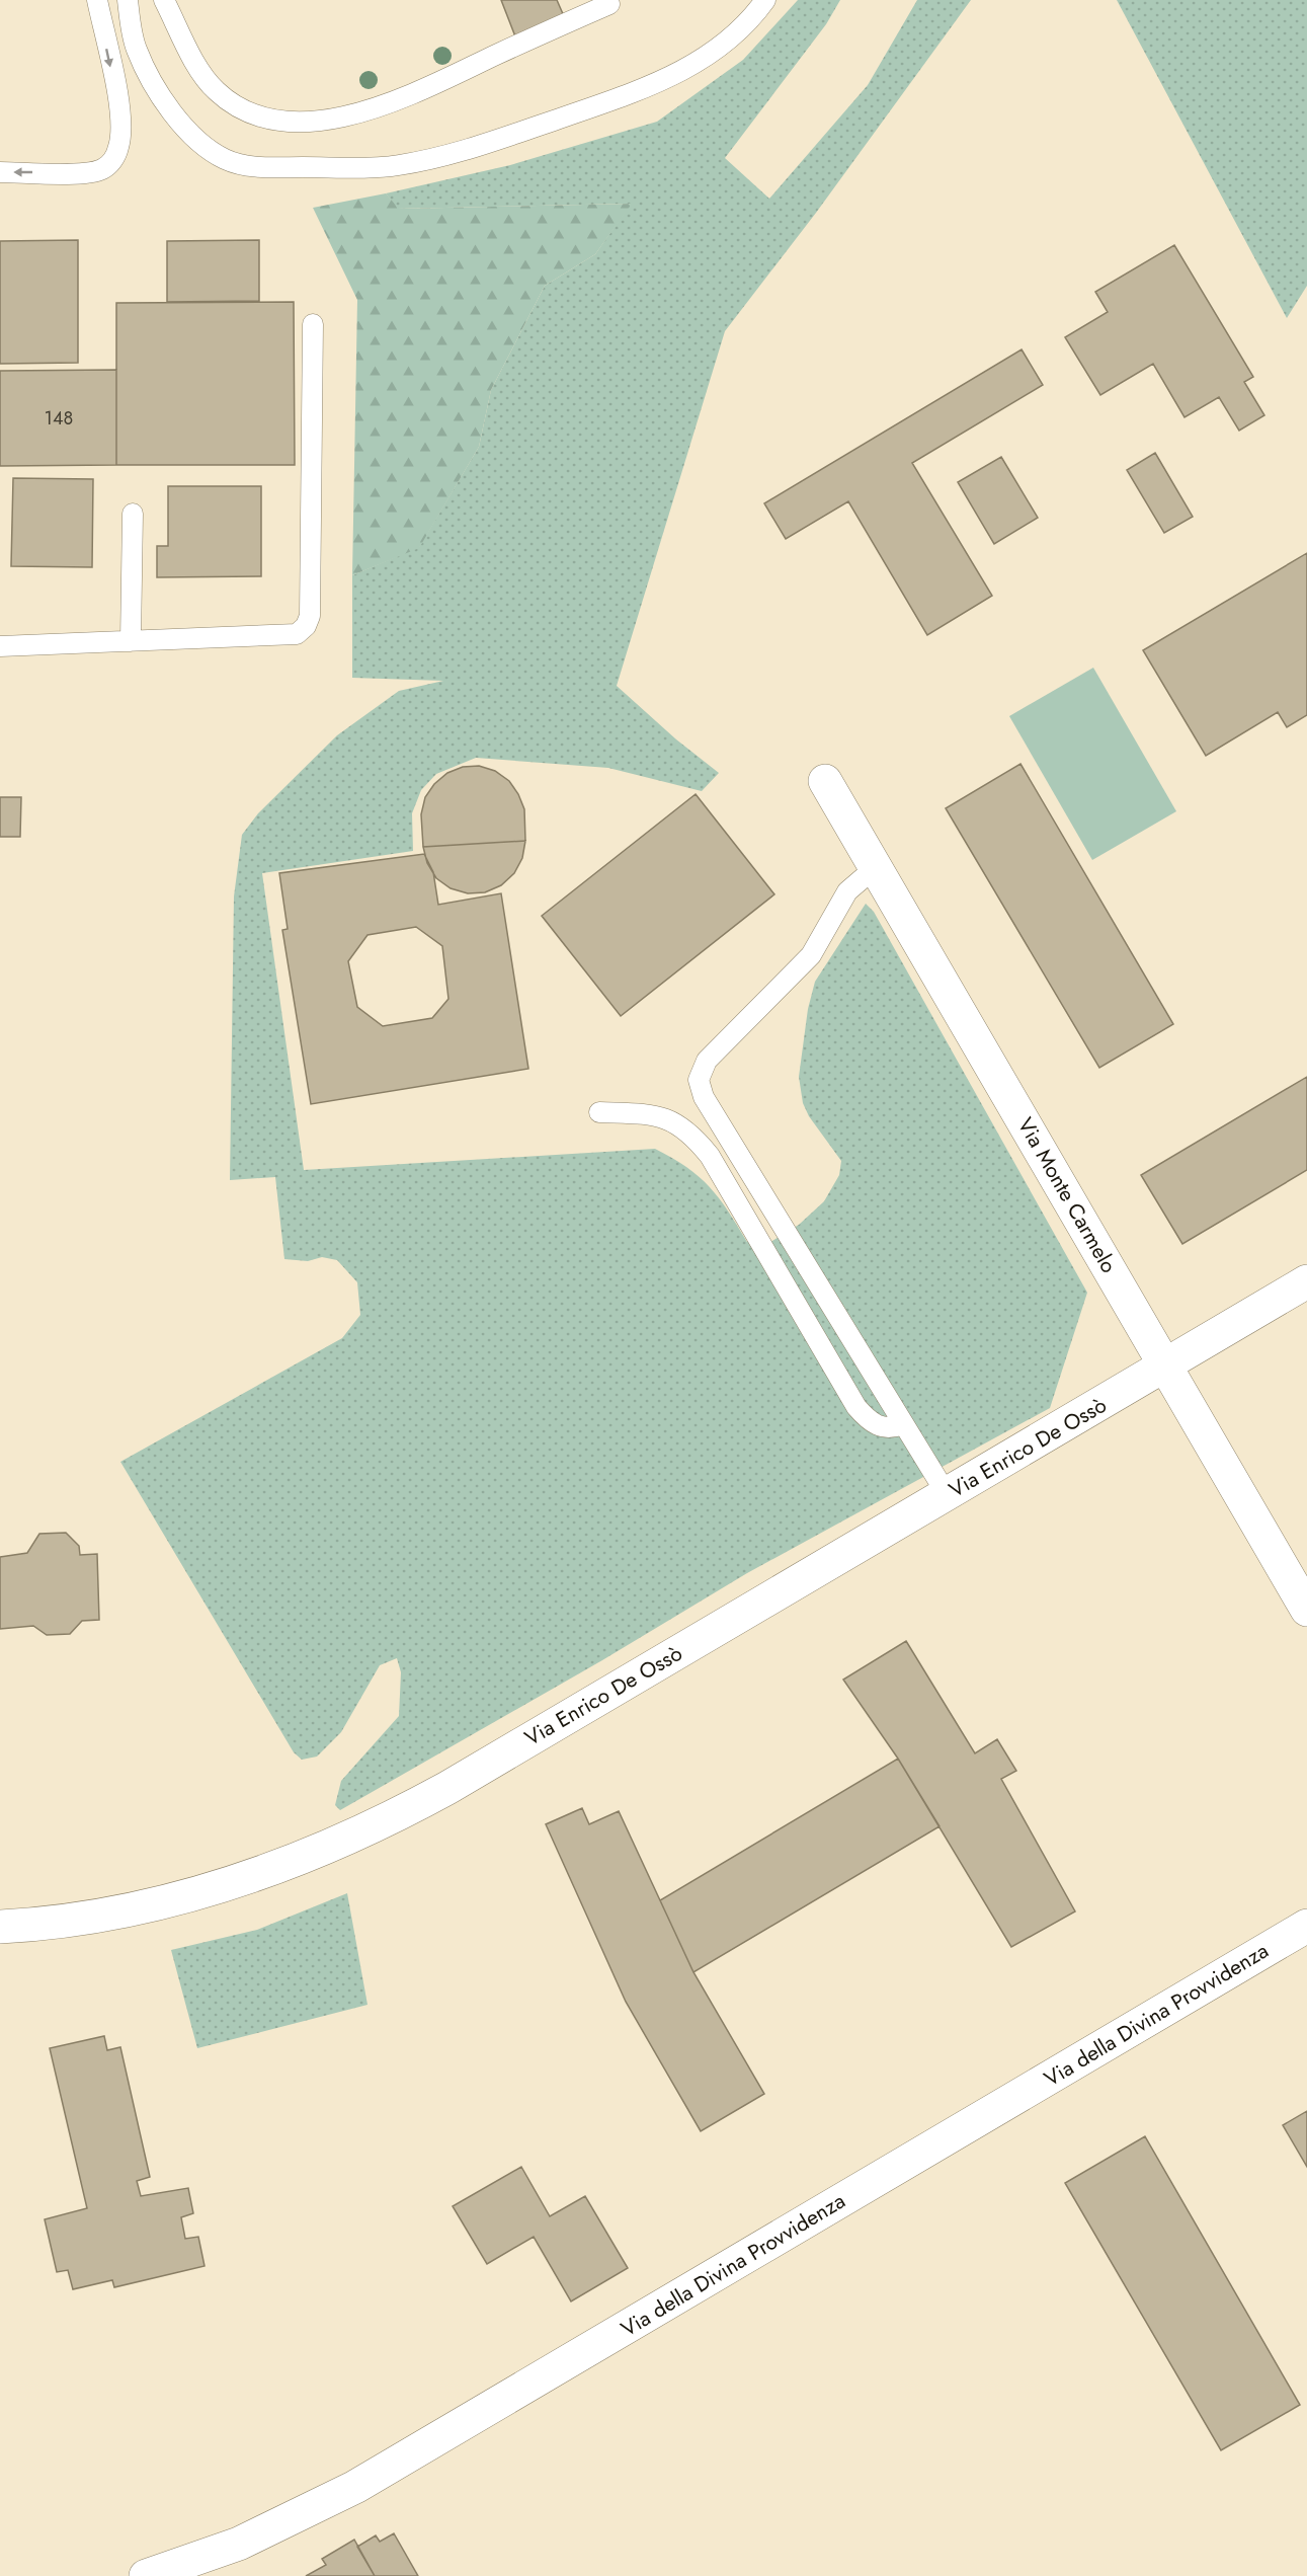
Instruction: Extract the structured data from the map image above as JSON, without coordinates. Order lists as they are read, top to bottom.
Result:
{
  "streets": {
    "street": ["Via Monte Carmelo", "Via Enrico De Ossò", "Via della Divina Provvidenza"]
  },
  "crossings": [
    ["Via Monte Carmelo", "Via Enrico De Ossò"]
  ],
  "house_numbers": ["148"]
}
